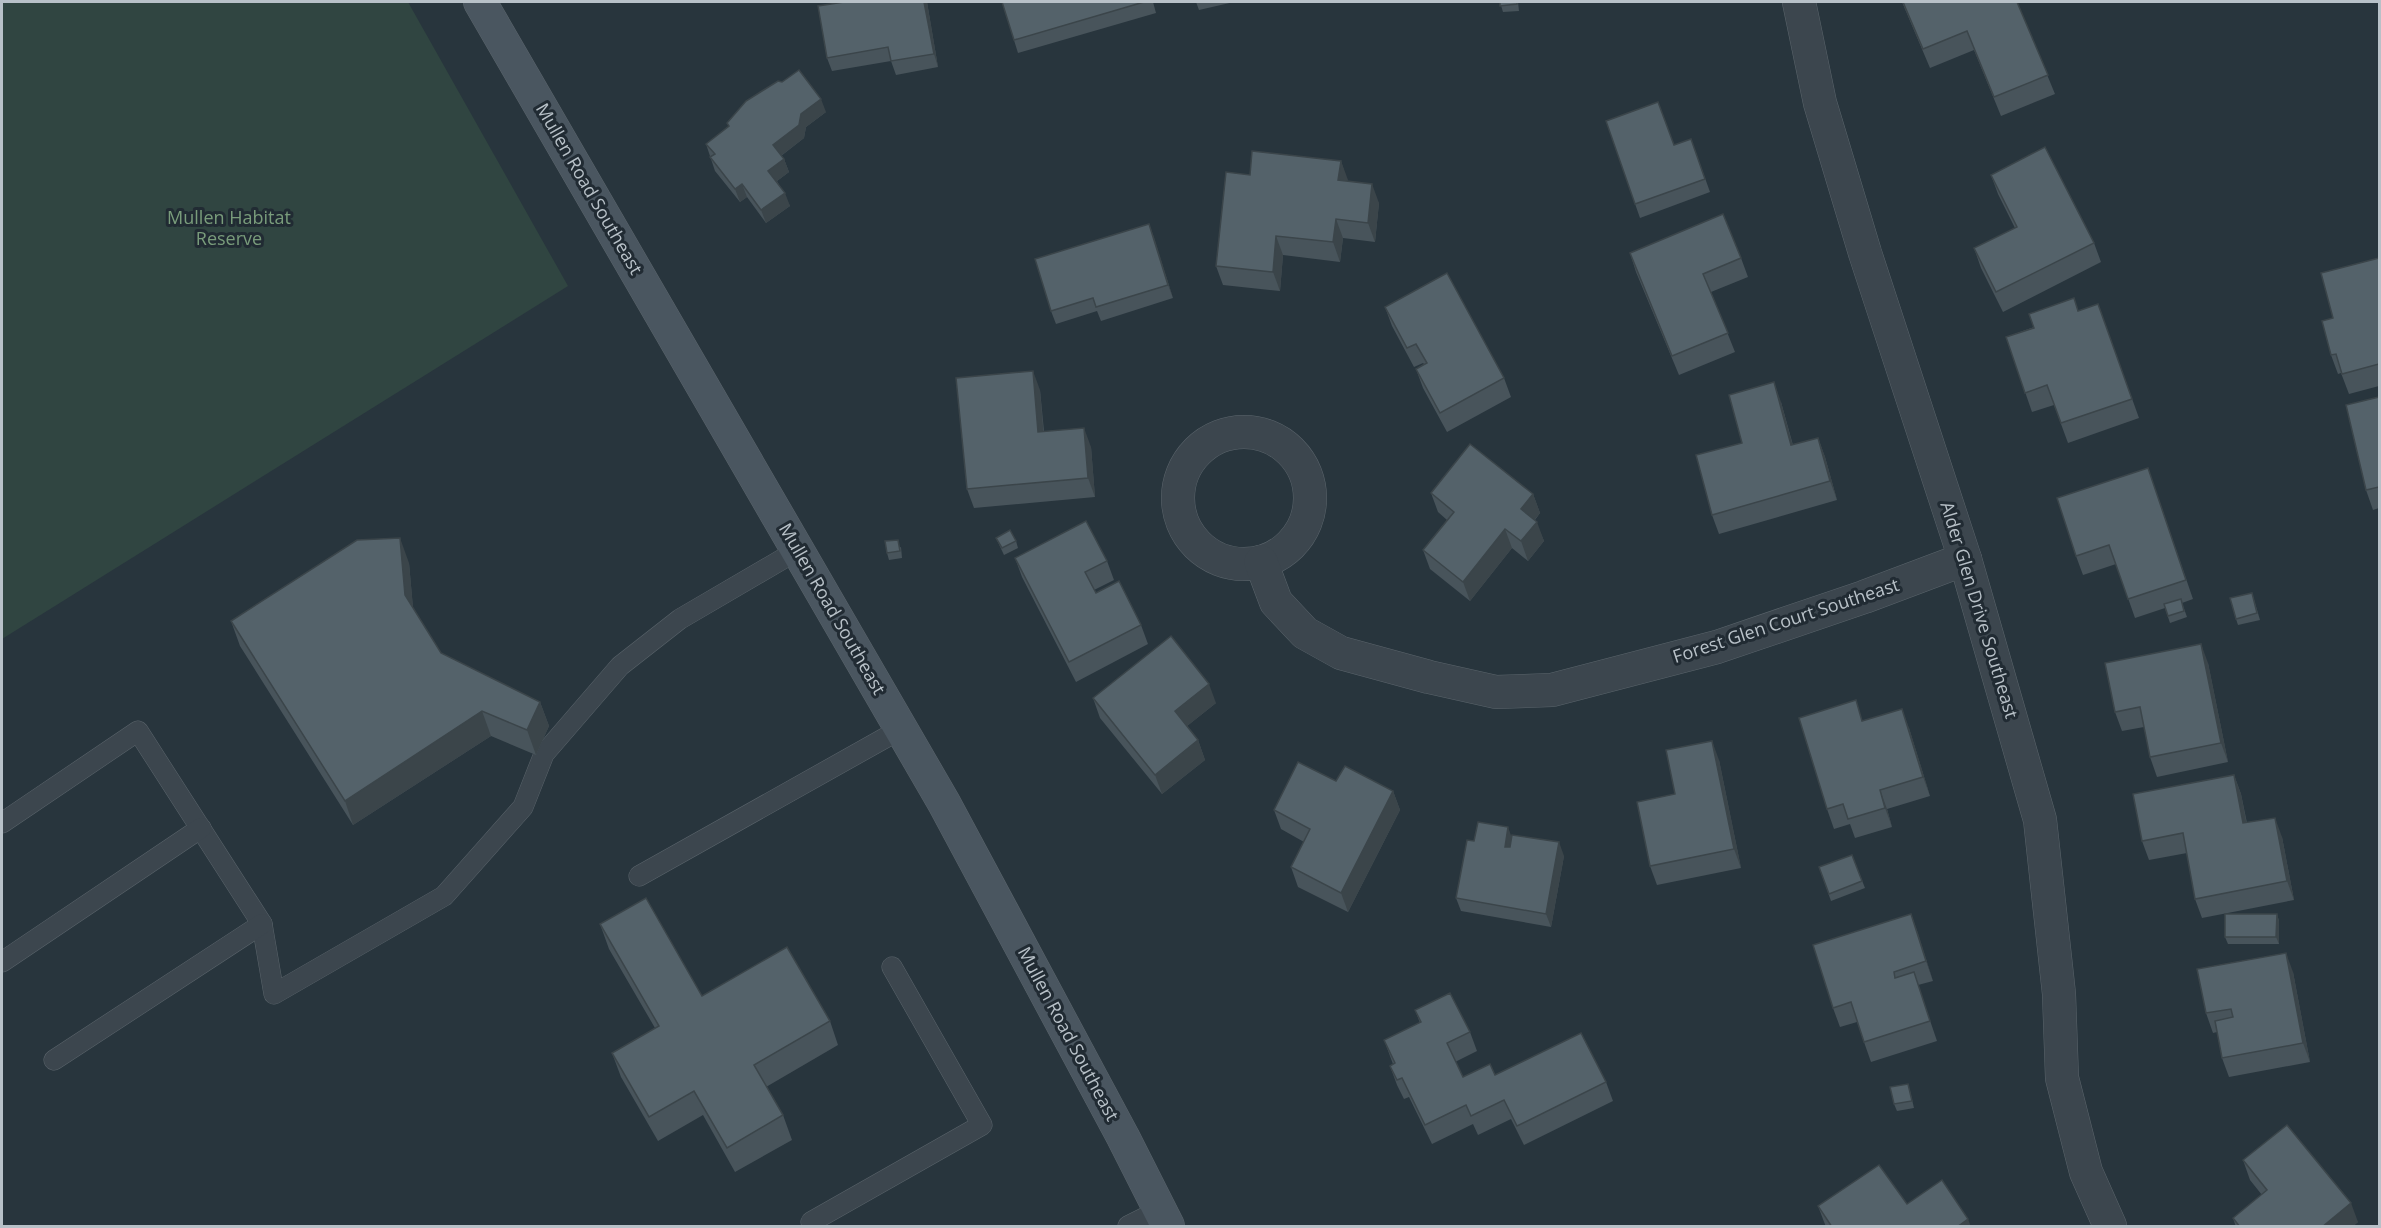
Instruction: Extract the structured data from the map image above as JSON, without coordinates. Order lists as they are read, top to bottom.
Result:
{
  "streets": {
    "street": ["Mullen Road Southeast", "Alder Glen Drive Southeast", "Forest Glen Court Southeast"]
  },
  "crossings": [
    ["Alder Glen Drive Southeast", "Forest Glen Court Southeast"]
  ],
  "parks": ["Mullen Habitat Reserve"]
}
